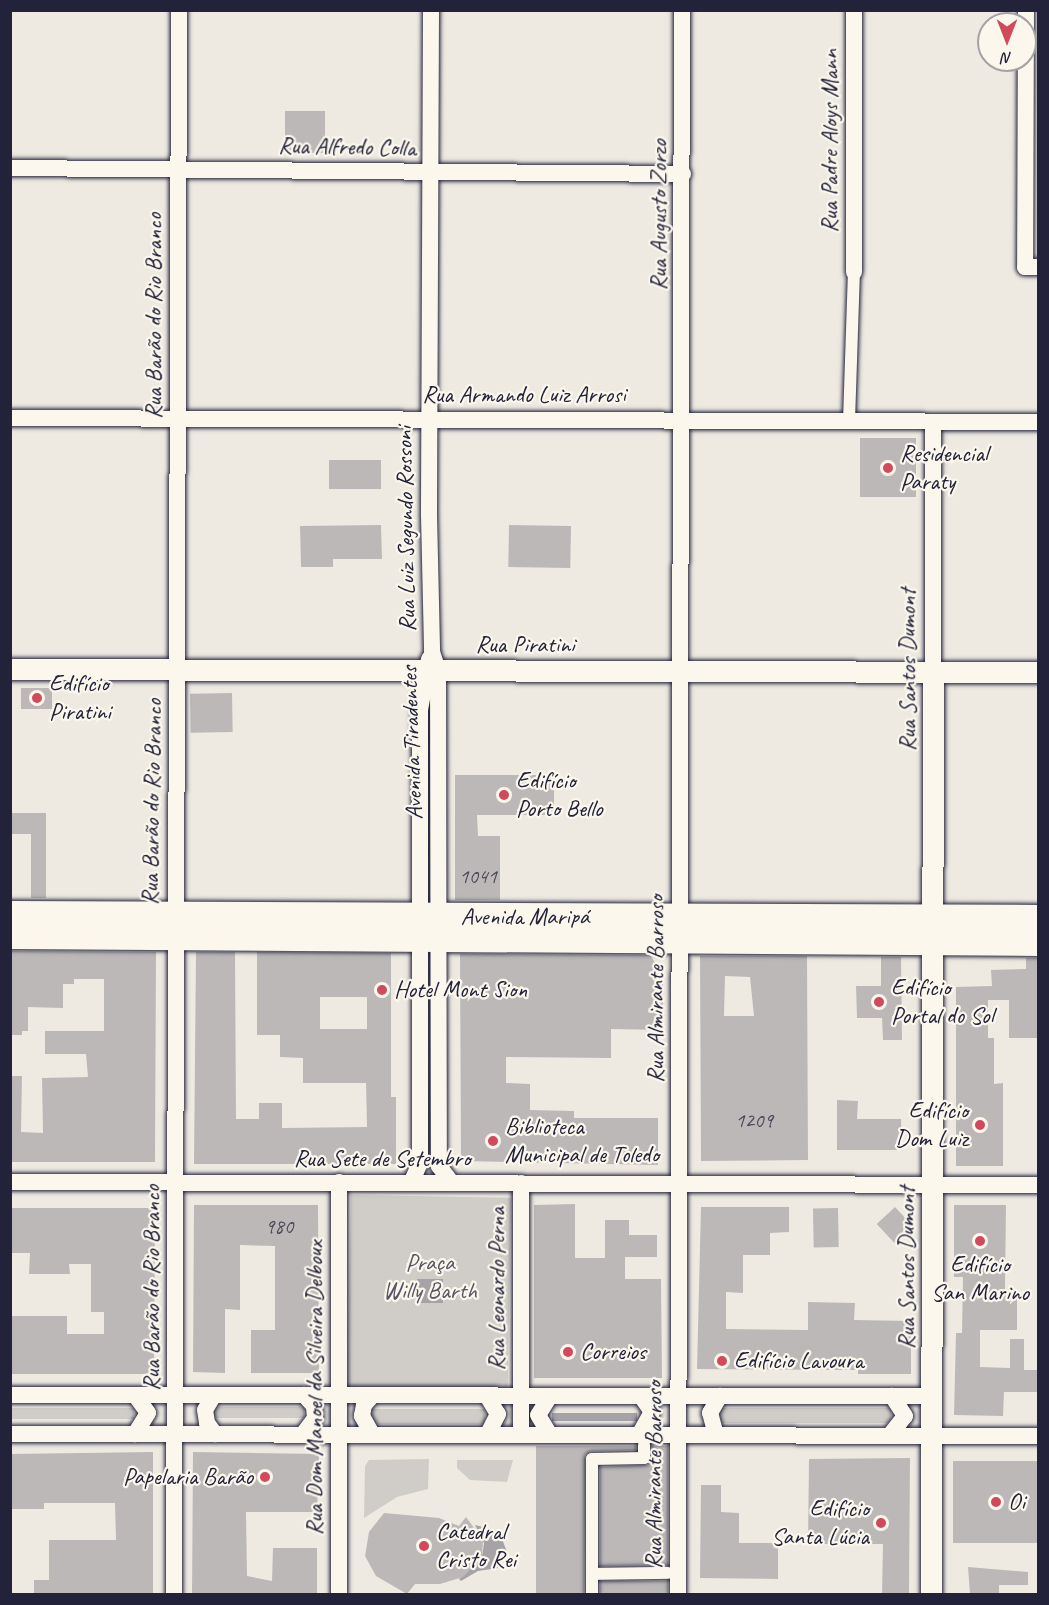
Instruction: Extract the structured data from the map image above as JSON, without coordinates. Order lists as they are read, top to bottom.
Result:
{
  "streets": {
    "main road": ["Avenida Maripá"],
    "street": [
      "Rua Padre Aloys Mann",
      "Rua Alfredo Colla",
      "Rua Augusto Zorzo",
      "Rua Barão do Rio Branco",
      "Rua Armando Luiz Arrosi",
      "Rua Luiz Segundo Rossoni",
      "Rua Piratini",
      "Rua Santos Dumont",
      "Avenida Tiradentes",
      "Rua Almirante Barroso",
      "Rua Sete de Setembro",
      "Rua Leonardo Perna",
      "Rua Dom Manoel da Silveira Delboux"
    ]
  },
  "crossings": [
    ["Rua Alfredo Colla", "Rua Augusto Zorzo"],
    ["Rua Alfredo Colla", "Rua Barão do Rio Branco"],
    ["Rua Alfredo Colla", "Rua Luiz Segundo Rossoni"],
    ["Rua Augusto Zorzo", "Rua Armando Luiz Arrosi"],
    ["Rua Augusto Zorzo", "Rua Almirante Barroso"],
    ["Rua Barão do Rio Branco", "Rua Armando Luiz Arrosi"],
    ["Rua Barão do Rio Branco", "Rua Piratini"],
    ["Rua Barão do Rio Branco", "Avenida Maripá"],
    ["Rua Barão do Rio Branco", "Rua Sete de Setembro"],
    ["Rua Armando Luiz Arrosi", "Rua Luiz Segundo Rossoni"],
    ["Rua Armando Luiz Arrosi", "Rua Santos Dumont"],
    ["Rua Armando Luiz Arrosi", "Rua Almirante Barroso"],
    ["Rua Luiz Segundo Rossoni", "Rua Piratini"],
    ["Rua Luiz Segundo Rossoni", "Avenida Tiradentes"],
    ["Rua Piratini", "Rua Santos Dumont"],
    ["Rua Piratini", "Avenida Tiradentes"],
    ["Rua Piratini", "Rua Almirante Barroso"],
    ["Rua Santos Dumont", "Avenida Maripá"],
    ["Rua Santos Dumont", "Rua Sete de Setembro"],
    ["Avenida Tiradentes", "Avenida Maripá"],
    ["Avenida Tiradentes", "Rua Sete de Setembro"],
    ["Avenida Maripá", "Rua Almirante Barroso"],
    ["Rua Almirante Barroso", "Rua Sete de Setembro"],
    ["Rua Sete de Setembro", "Rua Leonardo Perna"],
    ["Rua Sete de Setembro", "Rua Dom Manoel da Silveira Delboux"]
  ],
  "parks": ["Praça Willy Barth"],
  "places": [
    "Residencial Paraty",
    "Edifício Piratini",
    "Edifício Porto Bello",
    "Hotel Mont Sion",
    "Edifício Portal do Sol",
    "Edifício Dom Luiz",
    "Biblioteca Municipal de Toledo",
    "Edifício San Marino",
    "Correios",
    "Edifício Lavoura",
    "Papelaria Barão",
    "Oi",
    "Edifício Santa Lúcia",
    "Catedral Cristo Rei"
  ],
  "house_numbers": ["1041", "1209", "980"],
  "north": "bottom"
}
